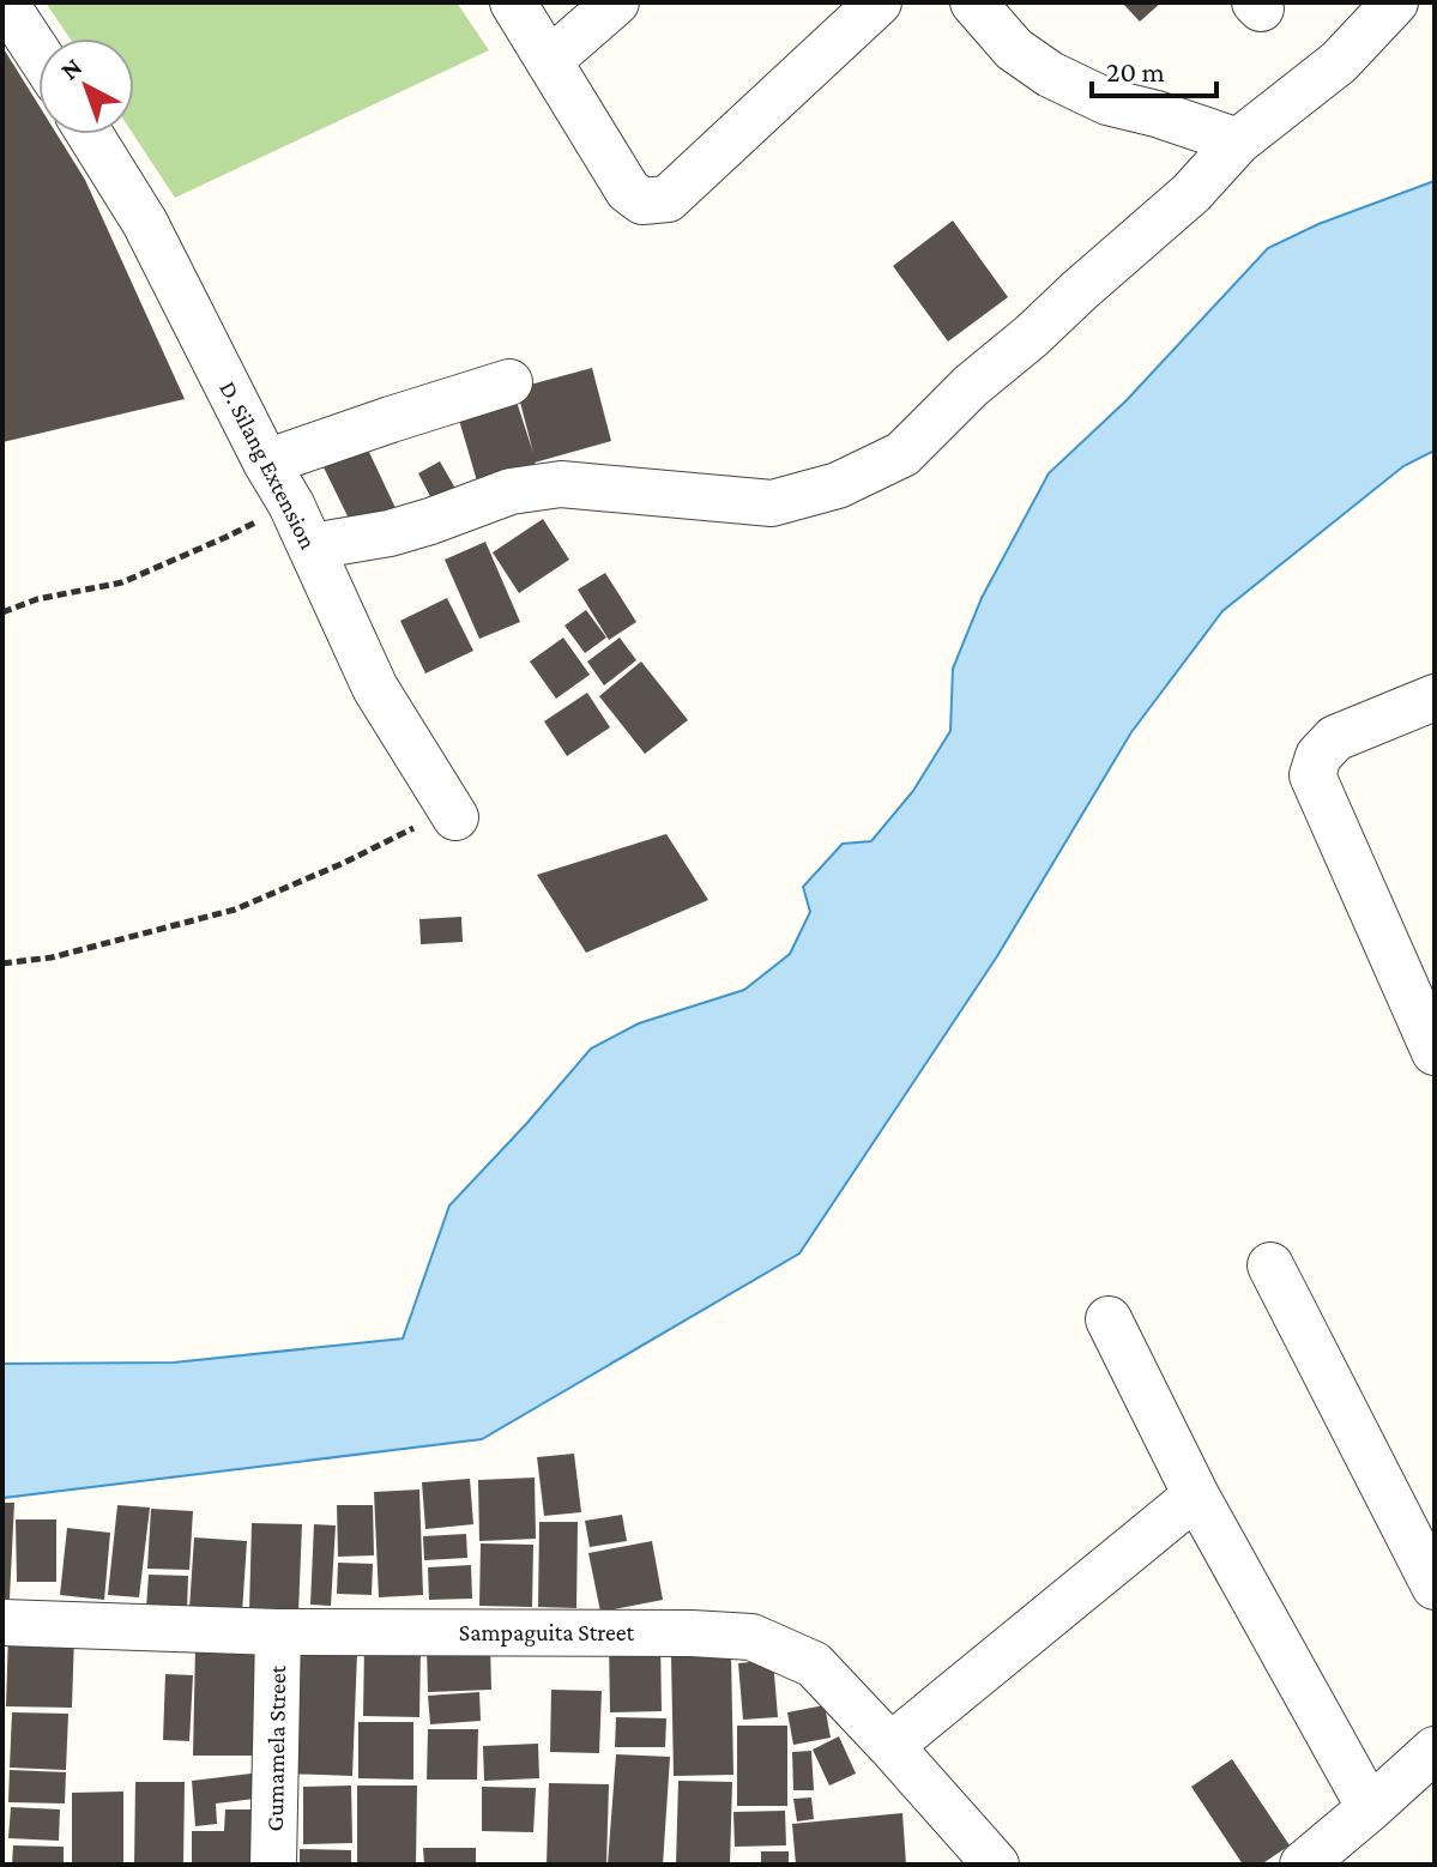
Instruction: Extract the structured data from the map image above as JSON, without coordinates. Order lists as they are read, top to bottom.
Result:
{
  "streets": {
    "street": ["D. Silang Extension", "Sampaguita Street", "Gumamela Street"]
  },
  "crossings": [
    ["Sampaguita Street", "Gumamela Street"]
  ],
  "scale_bar": "20 m",
  "north": "top left"
}
